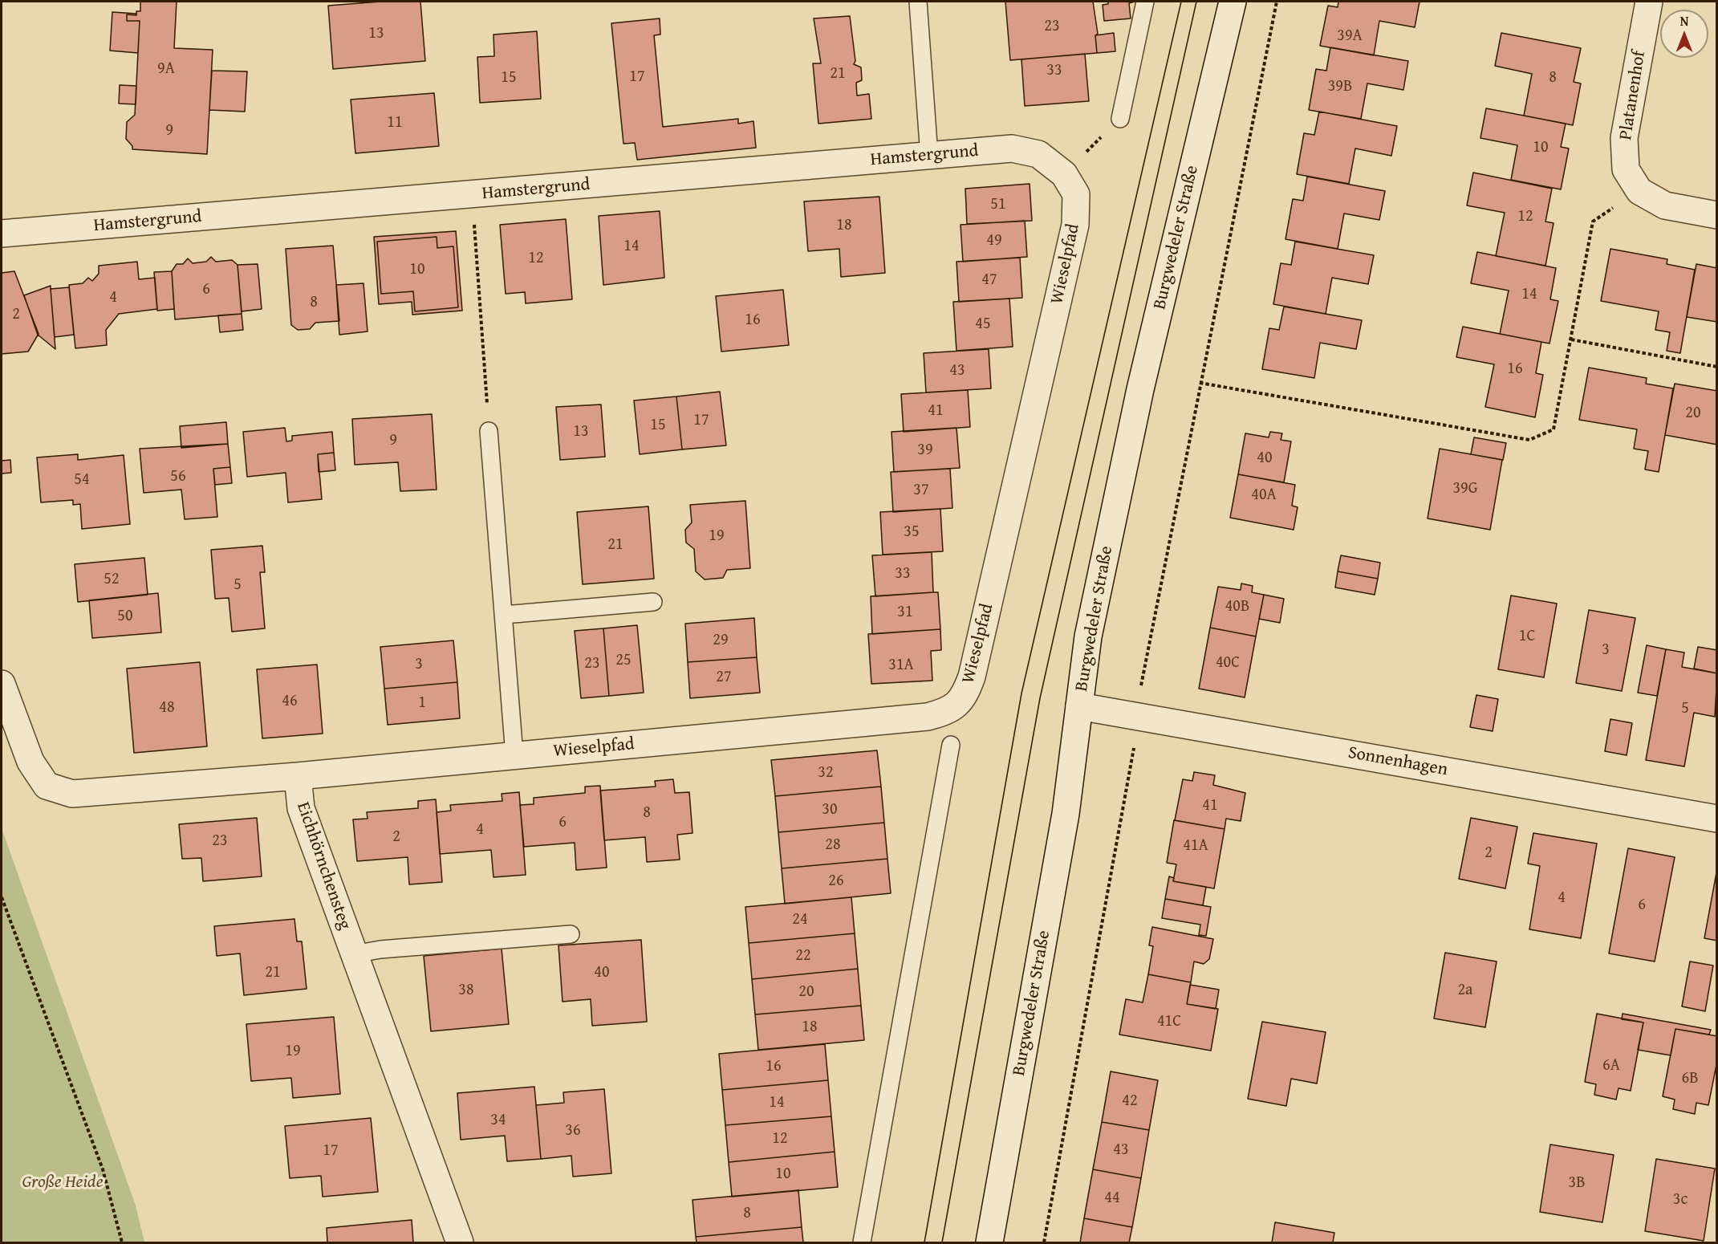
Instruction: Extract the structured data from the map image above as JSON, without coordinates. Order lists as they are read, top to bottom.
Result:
{
  "streets": {
    "street": [
      "Platanenhof",
      "Hamstergrund",
      "Burgwedeler Straße",
      "Wieselpfad",
      "Sonnenhagen",
      "Eichhörnchensteg"
    ]
  },
  "crossings": [
    ["Hamstergrund", "Wieselpfad"],
    ["Burgwedeler Straße", "Sonnenhagen"],
    ["Wieselpfad", "Eichhörnchensteg"]
  ],
  "parks": ["Große Heide"],
  "house_numbers": [
    "23",
    "13",
    "39A",
    "9A",
    "33",
    "21",
    "17",
    "15",
    "8",
    "39B",
    "11",
    "9",
    "10",
    "51",
    "12",
    "18",
    "49",
    "14",
    "12",
    "10",
    "47",
    "6",
    "14",
    "4",
    "8",
    "2",
    "16",
    "45",
    "16",
    "43",
    "41",
    "20",
    "17",
    "15",
    "13",
    "9",
    "39",
    "40",
    "56",
    "54",
    "39G",
    "37",
    "40A",
    "35",
    "19",
    "21",
    "33",
    "52",
    "5",
    "40B",
    "31",
    "50",
    "1C",
    "29",
    "3",
    "25",
    "40C",
    "23",
    "3",
    "31A",
    "27",
    "46",
    "1",
    "48",
    "5",
    "32",
    "41",
    "30",
    "8",
    "6",
    "4",
    "2",
    "23",
    "28",
    "41A",
    "2",
    "26",
    "4",
    "6",
    "24",
    "22",
    "21",
    "40",
    "38",
    "2a",
    "20",
    "41C",
    "18",
    "19",
    "6A",
    "16",
    "6B",
    "42",
    "14",
    "34",
    "36",
    "12",
    "43",
    "17",
    "10",
    "3B",
    "44",
    "3c",
    "8"
  ],
  "north": "top"
}
